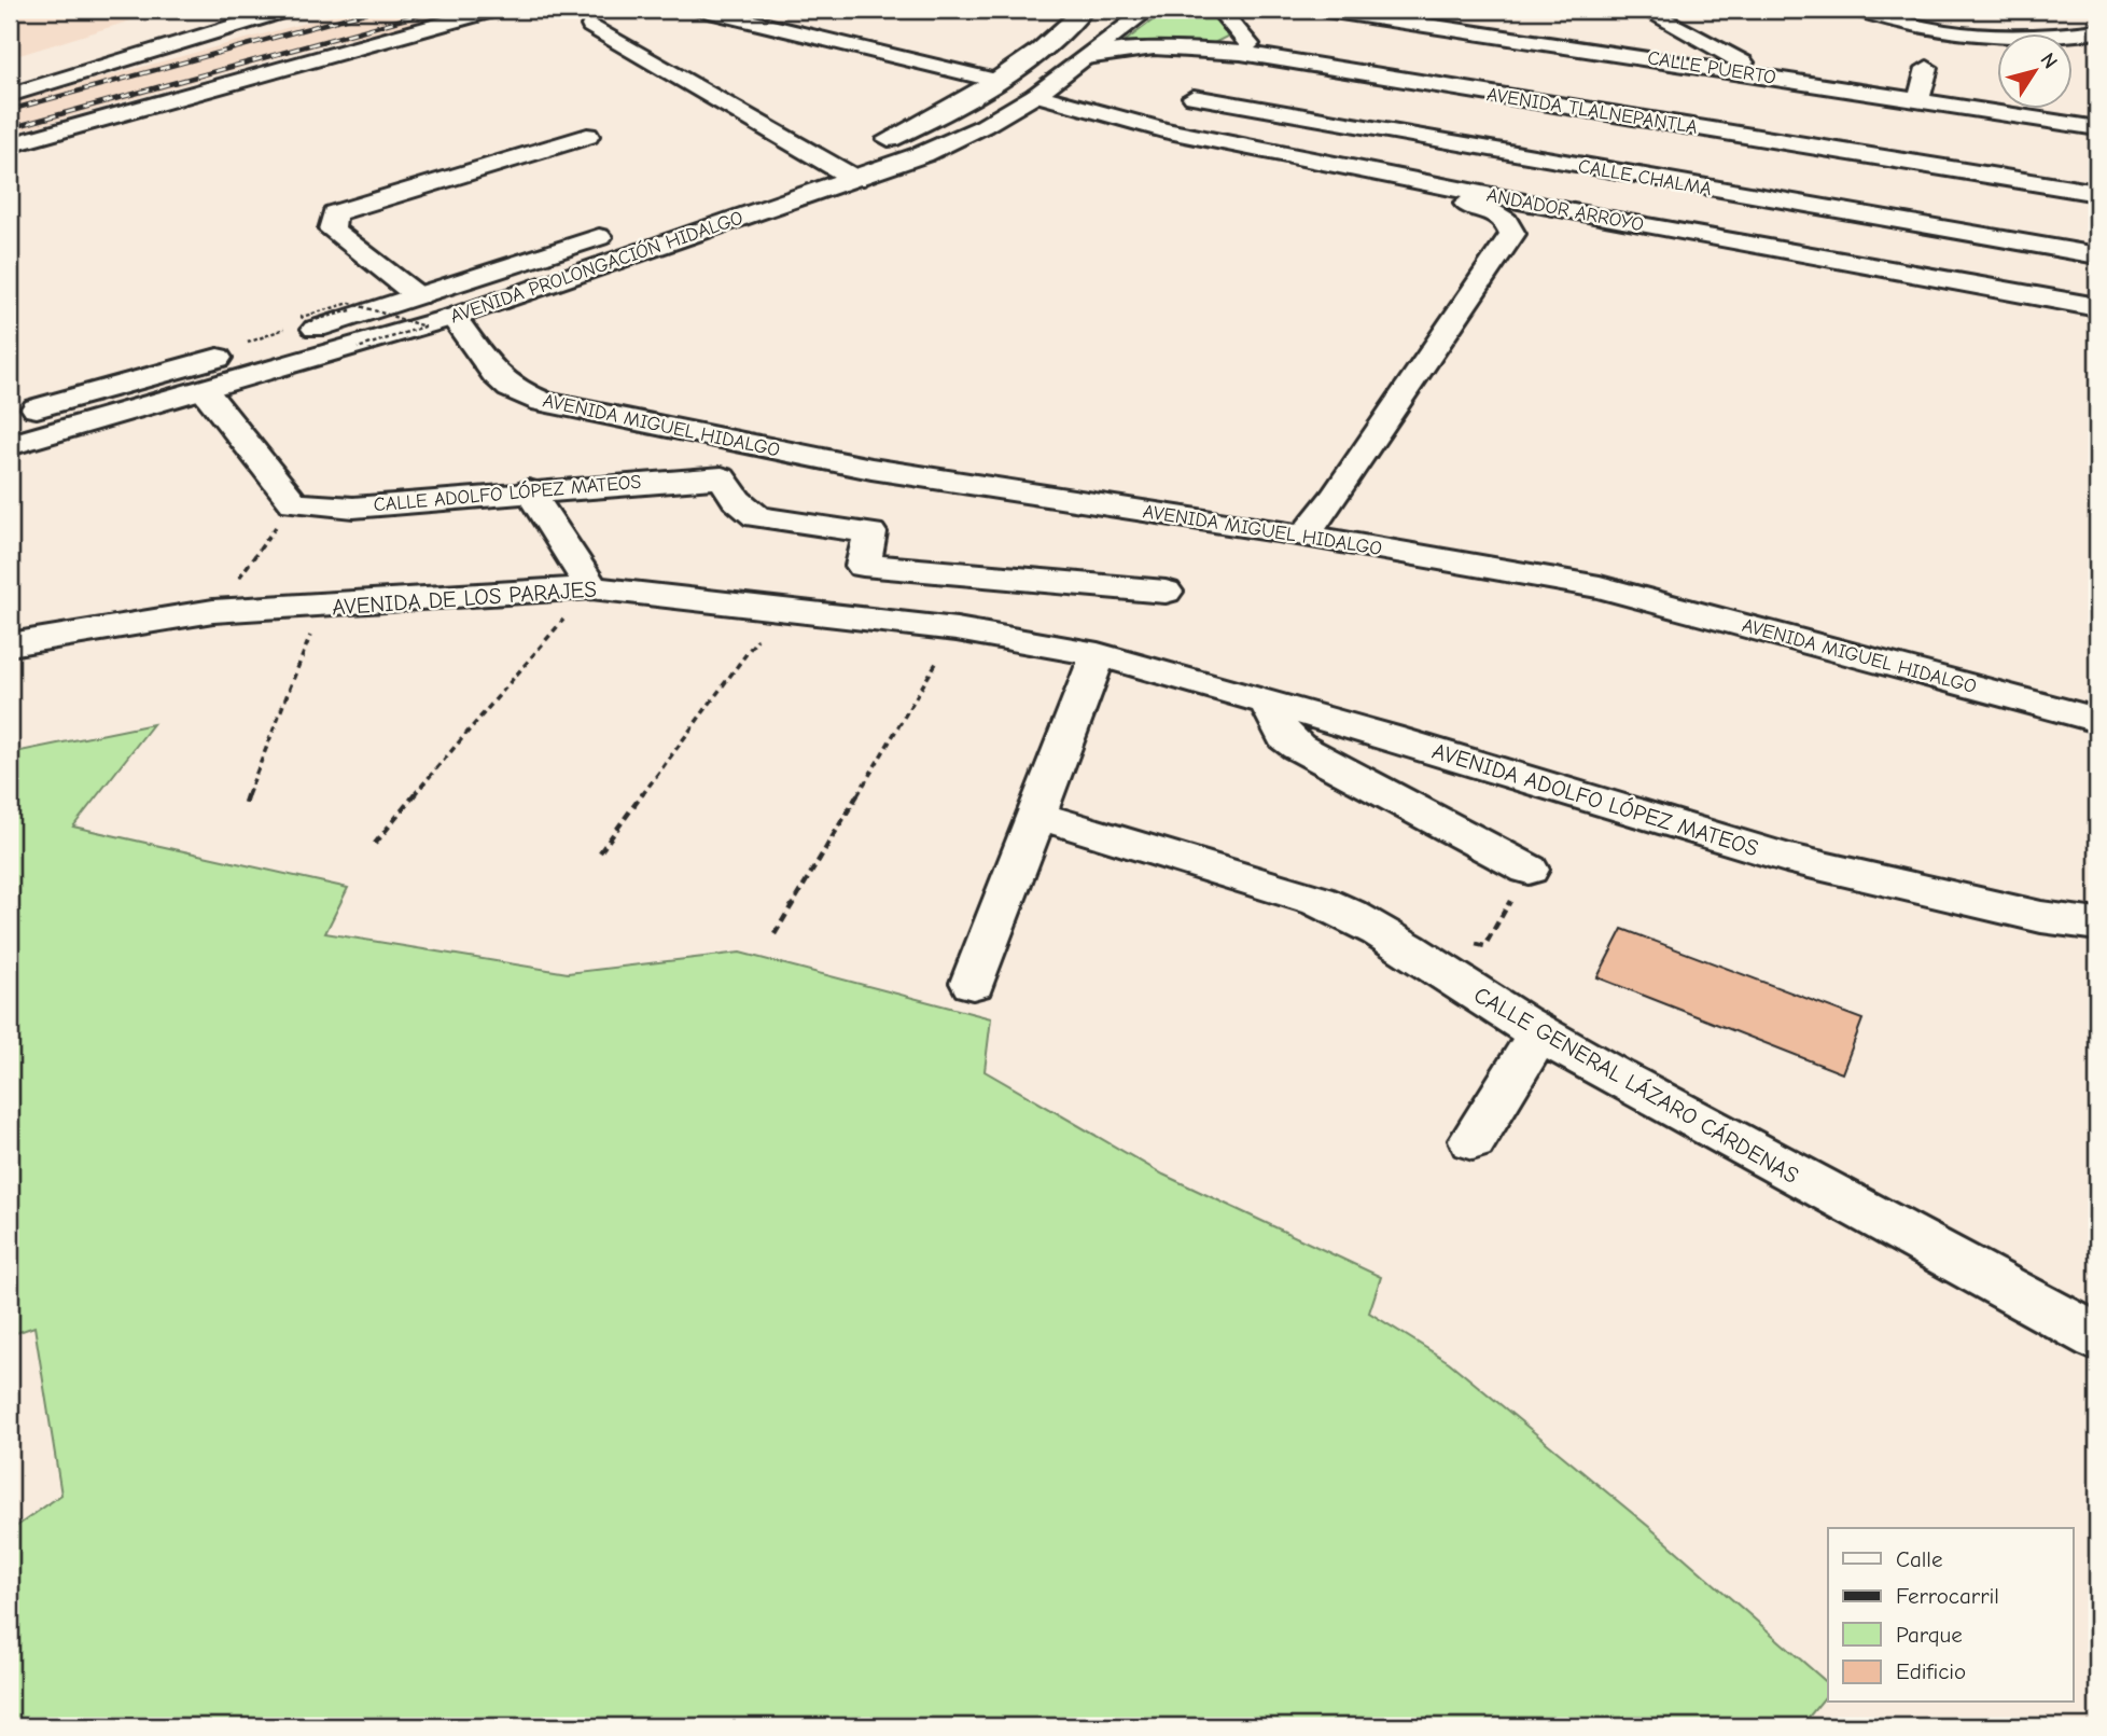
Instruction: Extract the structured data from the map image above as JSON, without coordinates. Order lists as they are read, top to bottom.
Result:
{
  "streets": {
    "main road": [
      "CALLE PUERTO",
      "AVENIDA TLALNEPANTLA",
      "CALLE CHALMA",
      "ANDADOR ARROYO",
      "AVENIDA PROLONGACIÓN HIDALGO",
      "AVENIDA MIGUEL HIDALGO",
      "CALLE ADOLFO LÓPEZ MATEOS",
      "AVENIDA DE LOS PARAJES",
      "AVENIDA ADOLFO LÓPEZ MATEOS",
      "CALLE GENERAL LÁZARO CÁRDENAS"
    ]
  },
  "crossings": [
    ["AVENIDA TLALNEPANTLA", "AVENIDA PROLONGACIÓN HIDALGO"],
    ["ANDADOR ARROYO", "AVENIDA PROLONGACIÓN HIDALGO"],
    ["AVENIDA PROLONGACIÓN HIDALGO", "AVENIDA MIGUEL HIDALGO"],
    ["AVENIDA DE LOS PARAJES", "AVENIDA ADOLFO LÓPEZ MATEOS"]
  ],
  "legend": [
    "Calle",
    "Ferrocarril",
    "Parque",
    "Edificio"
  ],
  "north": "top right"
}
